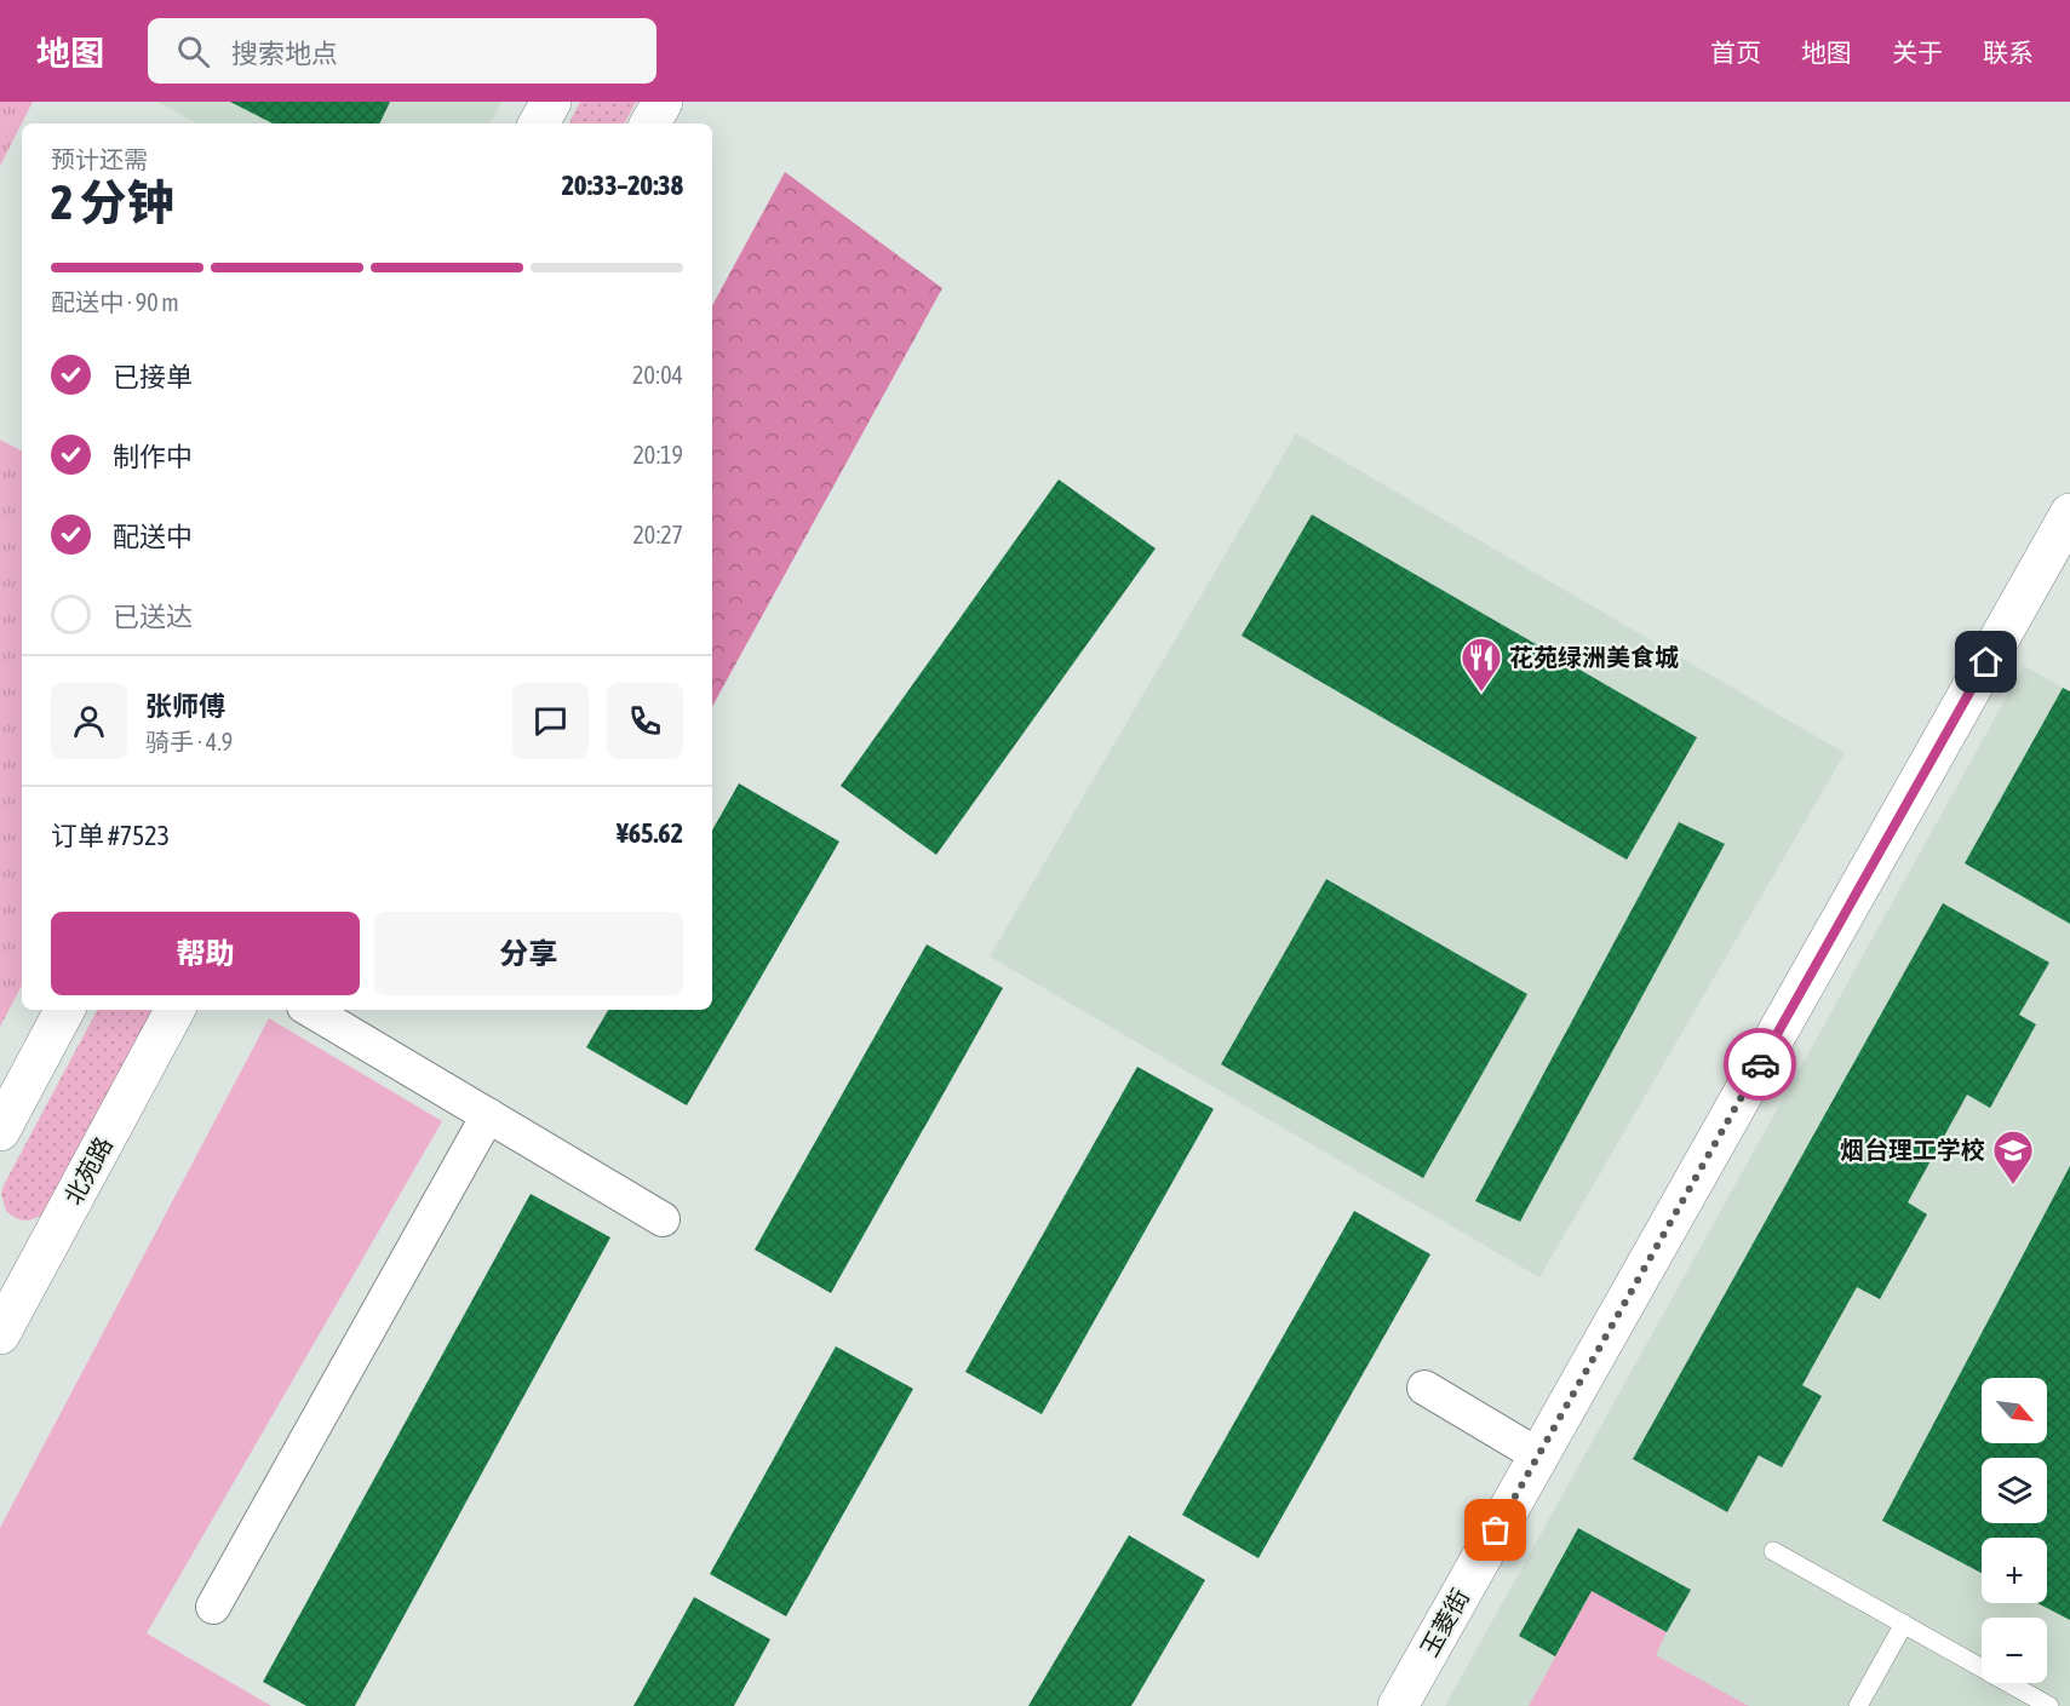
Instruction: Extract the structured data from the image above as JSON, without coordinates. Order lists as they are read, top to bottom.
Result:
{
  "streets": {
    "street": ["北苑路", "玉菱街"]
  },
  "places": {
    "restaurant": ["花苑绿洲美食城"],
    "school or university": ["烟台理工学校"]
  },
  "north": "bottom right",
  "page": {
    "header": "地图",
    "search": "搜索地点",
    "nav": [
      "首页",
      "地图",
      "关于",
      "联系"
    ],
    "heading": ["2 分钟", "预计还需", "20:33–20:38"],
    "panel": [
      "张师傅",
      "骑手 · 4.9",
      "订单 #7523",
      "¥65.62"
    ],
    "bar": "配送中 · 90 m",
    "list": [
      ["已接单", "20:04"],
      ["制作中", "20:19"],
      ["配送中", "20:27"],
      "已送达"
    ],
    "buttons": ["帮助", "分享"],
    "map_buttons": ["+", "−"]
  }
}
